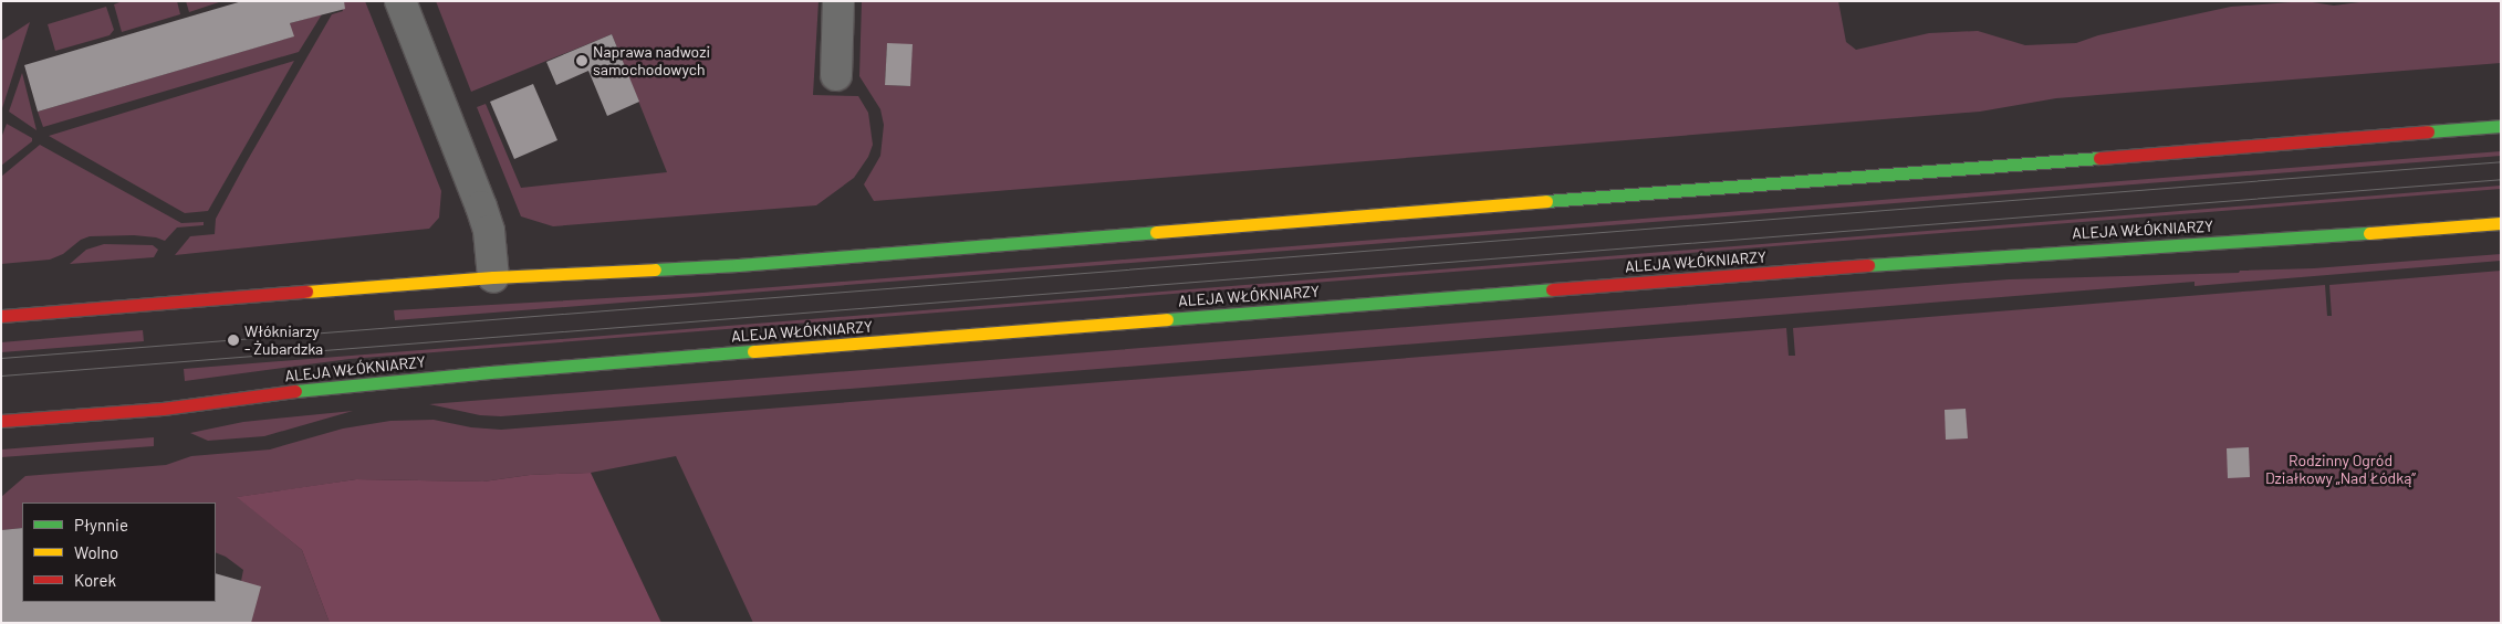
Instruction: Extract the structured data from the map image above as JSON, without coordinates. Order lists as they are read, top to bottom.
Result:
{
  "streets": {
    "main road": ["ALEJA WŁÓKNIARZY"]
  },
  "parks": ["Rodzinny Ogród Działkowy „Nad Łódką”"],
  "places": ["Naprawa nadwozi samochodowych", "Włókniarzy - Żubardzka"],
  "legend": ["Płynnie", "Wolno", "Korek"]
}
